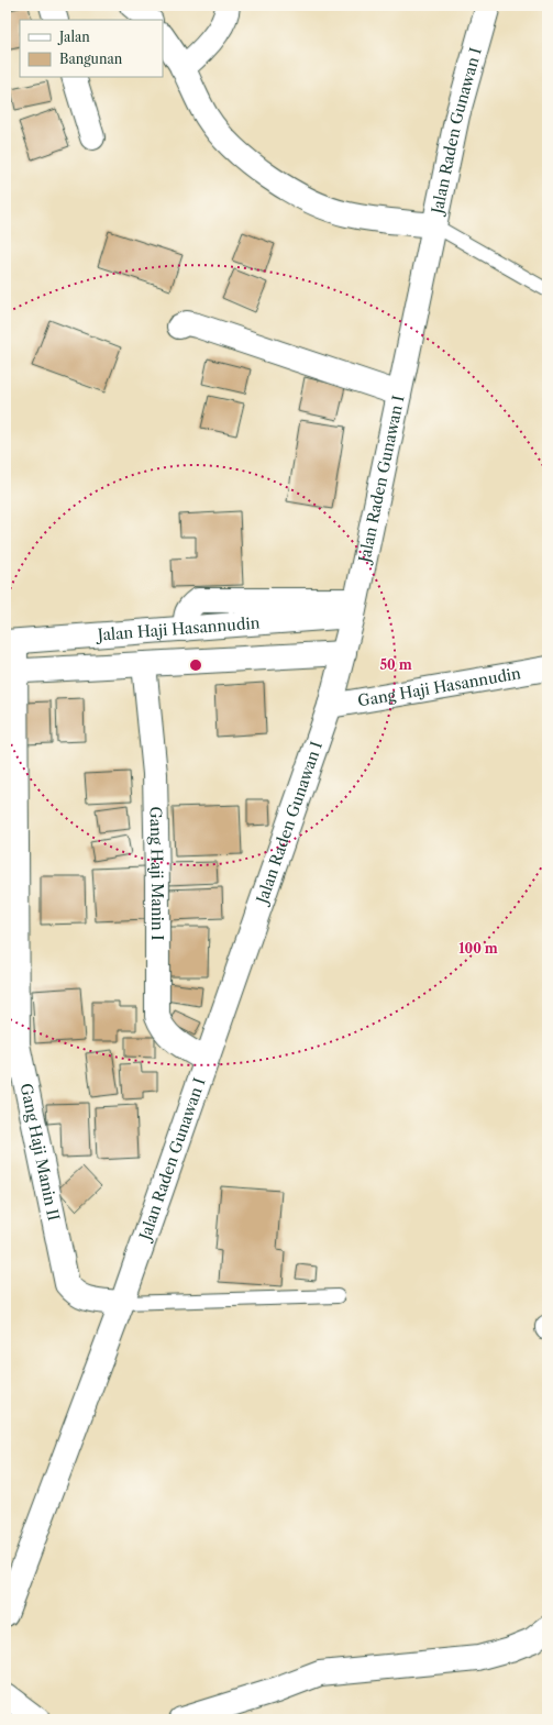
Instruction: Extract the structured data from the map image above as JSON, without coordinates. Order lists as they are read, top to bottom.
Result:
{
  "streets": {
    "main road": [
      "Jalan Raden Gunawan I",
      "Jalan Haji Hasannudin",
      "Gang Haji Hasannudin",
      "Gang Haji Manin I",
      "Gang Haji Manin II"
    ]
  },
  "crossings": [
    ["Jalan Raden Gunawan I", "Jalan Haji Hasannudin"],
    ["Jalan Raden Gunawan I", "Gang Haji Hasannudin"],
    ["Jalan Raden Gunawan I", "Gang Haji Manin I"],
    ["Jalan Raden Gunawan I", "Gang Haji Manin II"],
    ["Jalan Haji Hasannudin", "Gang Haji Manin I"],
    ["Jalan Haji Hasannudin", "Gang Haji Manin II"]
  ],
  "legend": ["Jalan", "Bangunan"],
  "rings": ["50 m", "100 m"]
}
